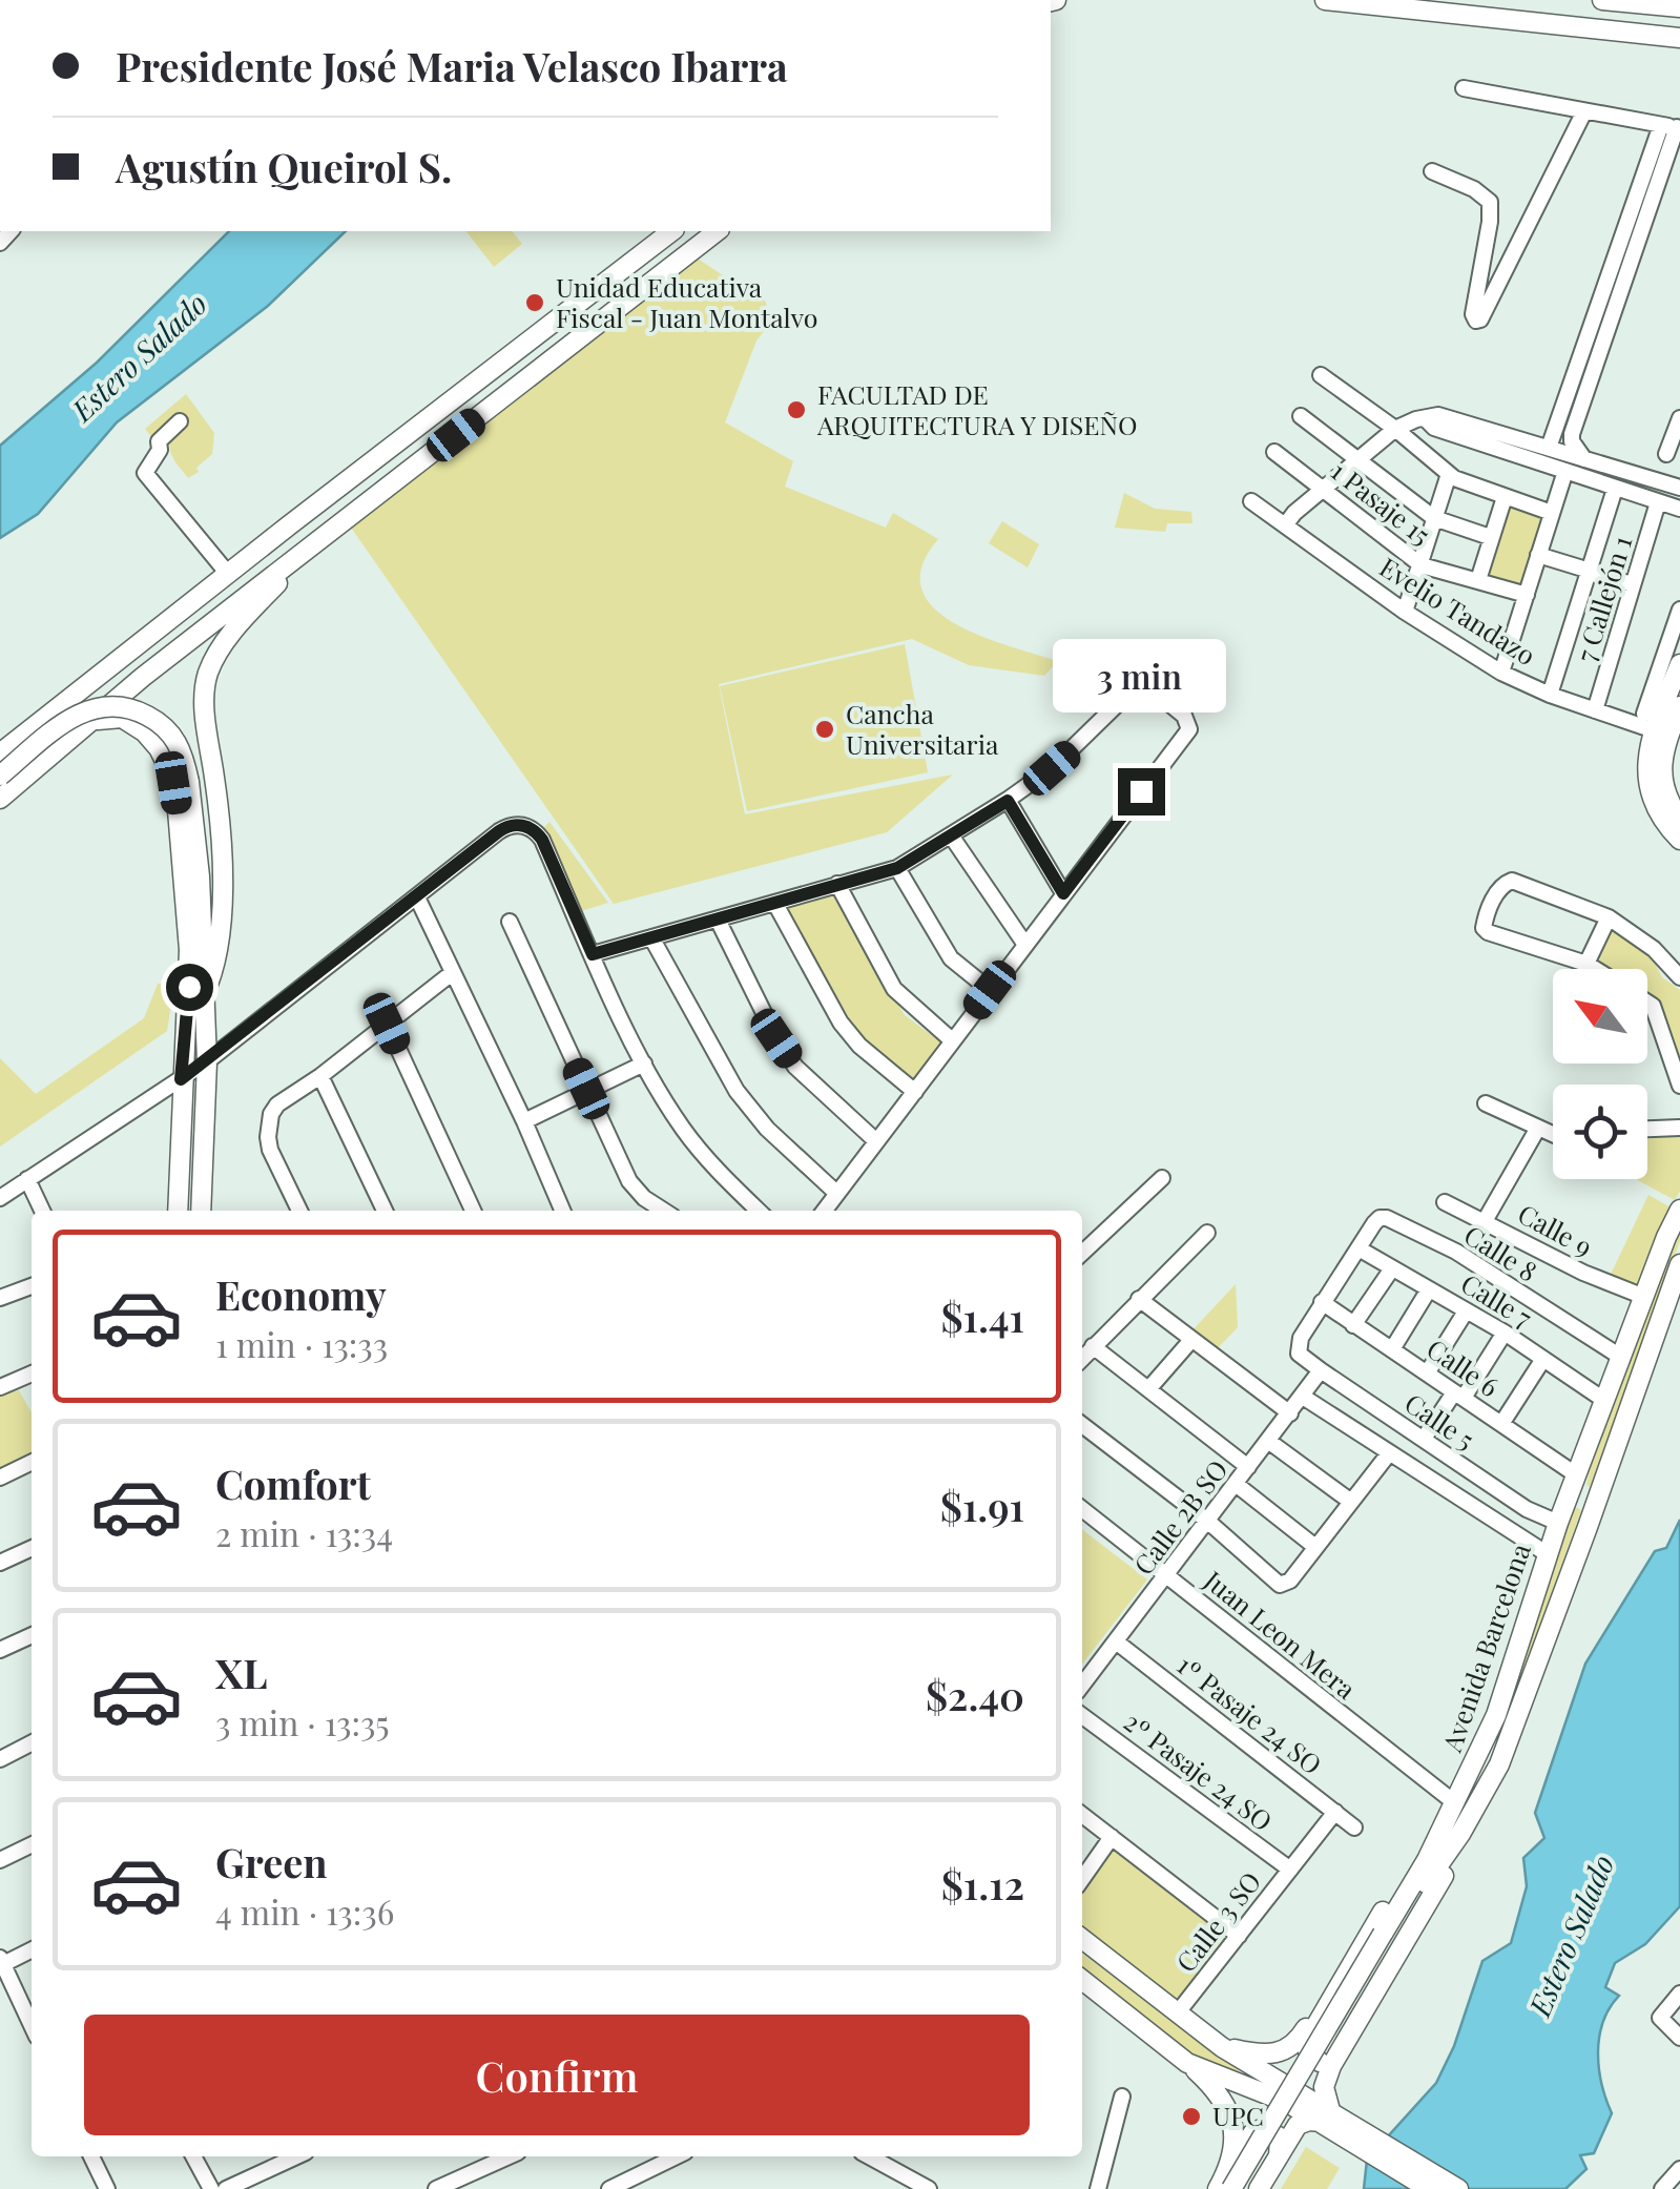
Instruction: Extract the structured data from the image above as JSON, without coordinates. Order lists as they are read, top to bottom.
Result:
{
  "streets": {
    "main road": ["Avenida Barcelona"],
    "street": [
      "1 Pasaje 15",
      "7 Callejón 1",
      "Evelio Tandazo",
      "Calle 9",
      "Calle 8",
      "Calle 7",
      "Calle 6",
      "Calle 5",
      "Calle 2B SO",
      "Juan Leon Mera",
      "1º Pasaje 24 SO",
      "2º Pasaje 24 SO",
      "Calle 3 SO"
    ]
  },
  "crossings": [
    ["7 Callejón 1", "Evelio Tandazo"],
    ["Calle 9", "Avenida Barcelona"],
    ["Calle 8", "Calle 7"],
    ["Calle 8", "Calle 6"],
    ["Calle 8", "Calle 5"],
    ["Calle 8", "Avenida Barcelona"],
    ["Calle 7", "Avenida Barcelona"],
    ["Calle 6", "Avenida Barcelona"],
    ["Calle 5", "Calle 2B SO"],
    ["Calle 5", "Avenida Barcelona"],
    ["Calle 2B SO", "Juan Leon Mera"],
    ["Calle 2B SO", "1º Pasaje 24 SO"],
    ["Juan Leon Mera", "Avenida Barcelona"],
    ["1º Pasaje 24 SO", "Calle 3 SO"],
    ["2º Pasaje 24 SO", "Calle 3 SO"]
  ],
  "water": ["Estero Salado"],
  "places": [
    "Unidad Educativa Fiscal - Juan Montalvo",
    "FACULTAD DE ARQUITECTURA Y DISEÑO",
    "Cancha Universitaria",
    "UPC"
  ],
  "north": "top left",
  "page": {
    "banner": ["Presidente José Maria Velasco Ibarra", "Agustín Queirol S."],
    "bubble": "3 min",
    "list": [
      {
        "name": "Economy",
        "note": "1 min · 13:33",
        "value": "$1.41"
      },
      {
        "name": "Comfort",
        "note": "2 min · 13:34",
        "value": "$1.91"
      },
      {
        "name": "XL",
        "note": "3 min · 13:35",
        "value": "$2.40"
      },
      {
        "name": "Green",
        "note": "4 min · 13:36",
        "value": "$1.12"
      }
    ],
    "buttons": "Confirm"
  }
}
